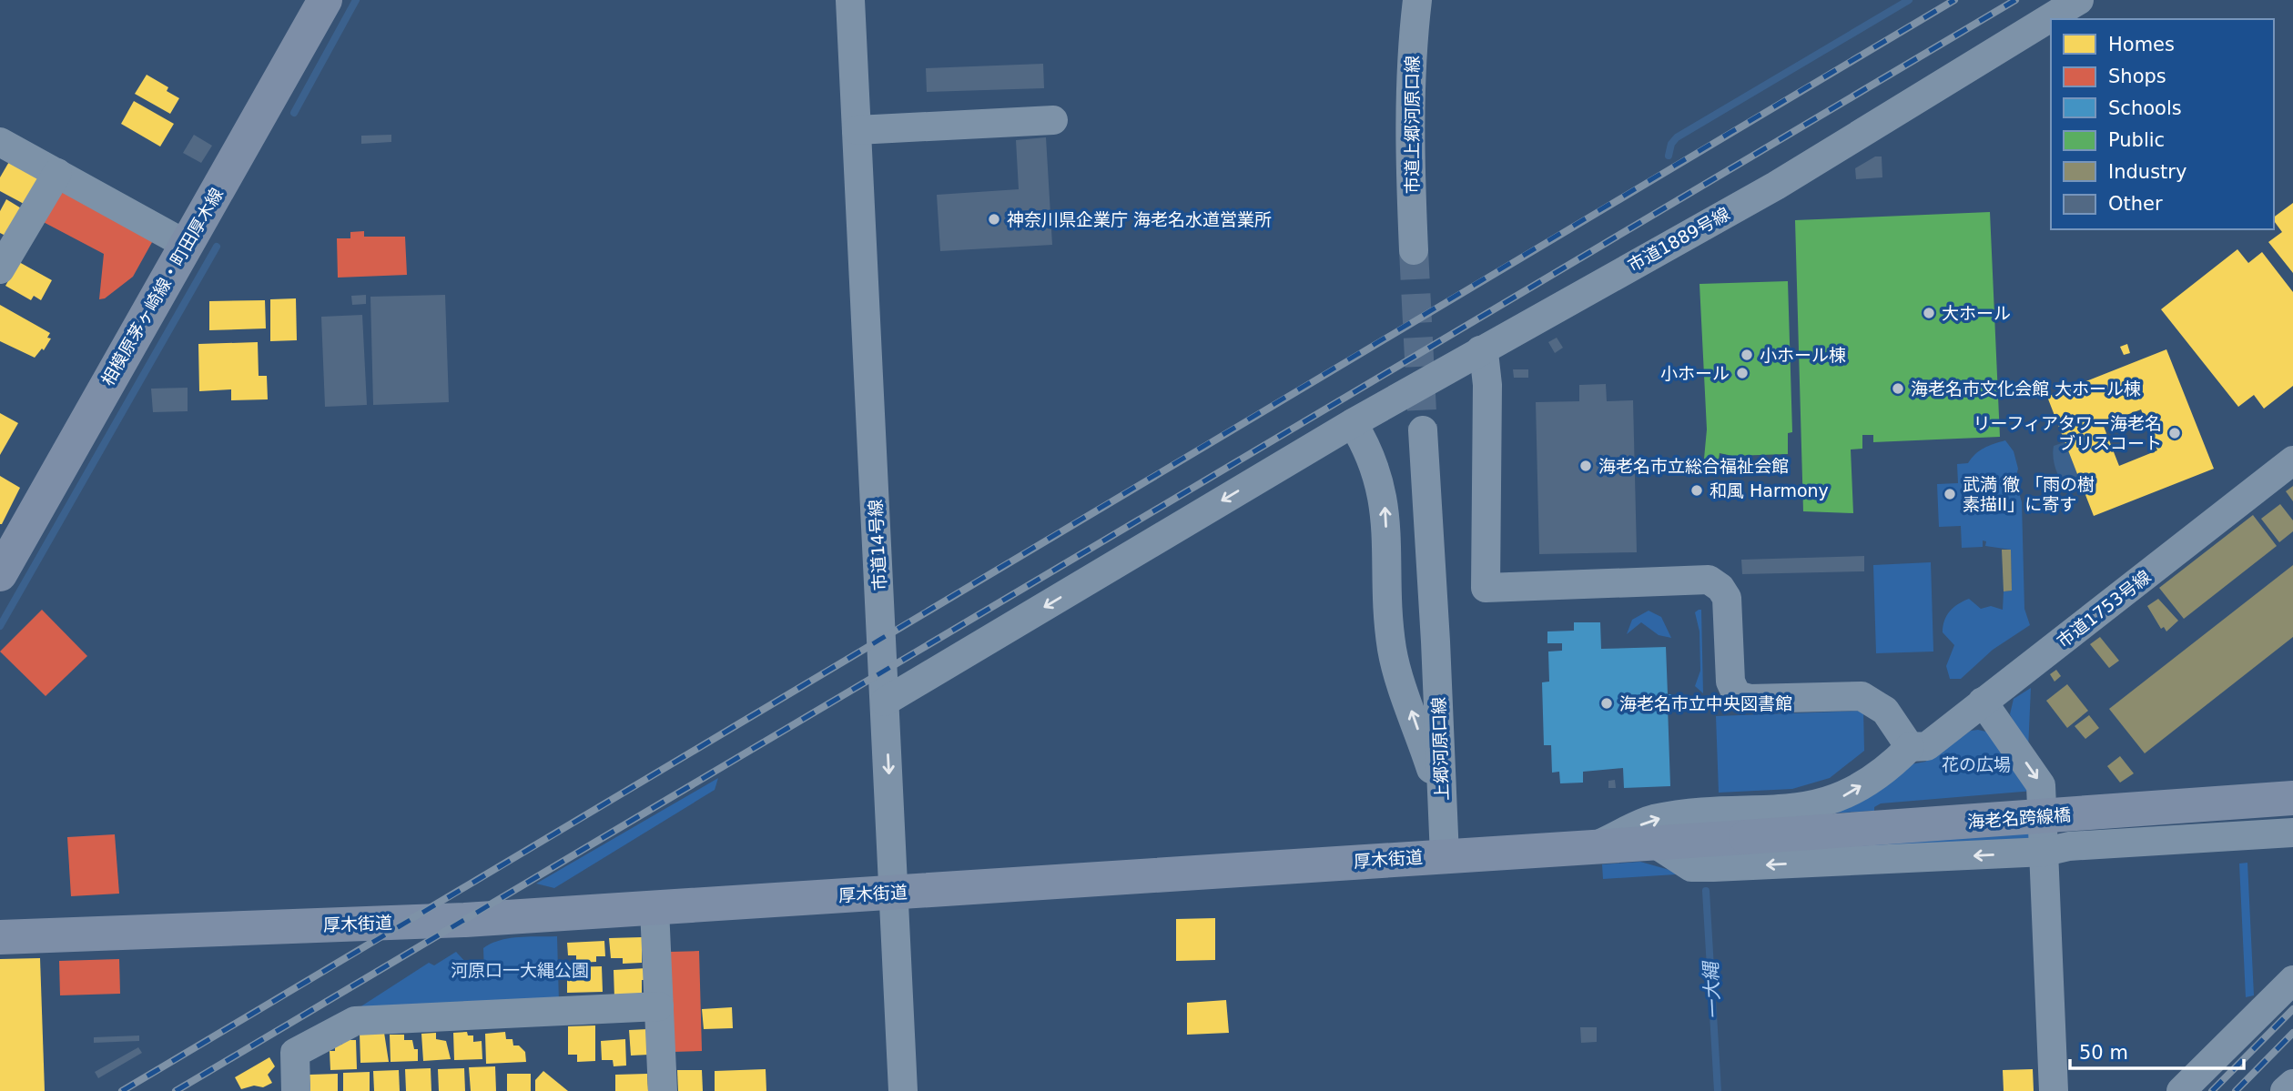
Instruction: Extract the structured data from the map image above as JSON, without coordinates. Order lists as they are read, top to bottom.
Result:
{
  "streets": {
    "main road": ["相模原茅ヶ崎線・町田厚木線", "海老名跨線橋", "厚木街道"],
    "street": [
      "市道上郷河原口線",
      "市道1889号線",
      "市道14号線",
      "市道1753号線",
      "上郷河原口線"
    ]
  },
  "crossings": [
    ["市道1889号線", "市道14号線"],
    ["市道14号線", "厚木街道"],
    ["上郷河原口線", "厚木街道"],
    ["海老名跨線橋", "厚木街道"]
  ],
  "one_way": ["市道1889号線"],
  "water": ["一大縄"],
  "parks": ["花の広場", "河原口一大縄公園"],
  "places": [
    "神奈川県企業庁 海老名水道営業所",
    "大ホール",
    "小ホール棟",
    "小ホール",
    "海老名市文化会館 大ホール棟",
    "リーフィアタワー海老名 ブリスコート",
    "海老名市立総合福祉会館",
    "和風 Harmony",
    "武満 徹 「雨の樹 素描II」に寄す",
    "海老名市立中央図書館"
  ],
  "legend": [
    "Homes",
    "Shops",
    "Schools",
    "Public",
    "Industry",
    "Other"
  ],
  "scale_bar": "50 m"
}
